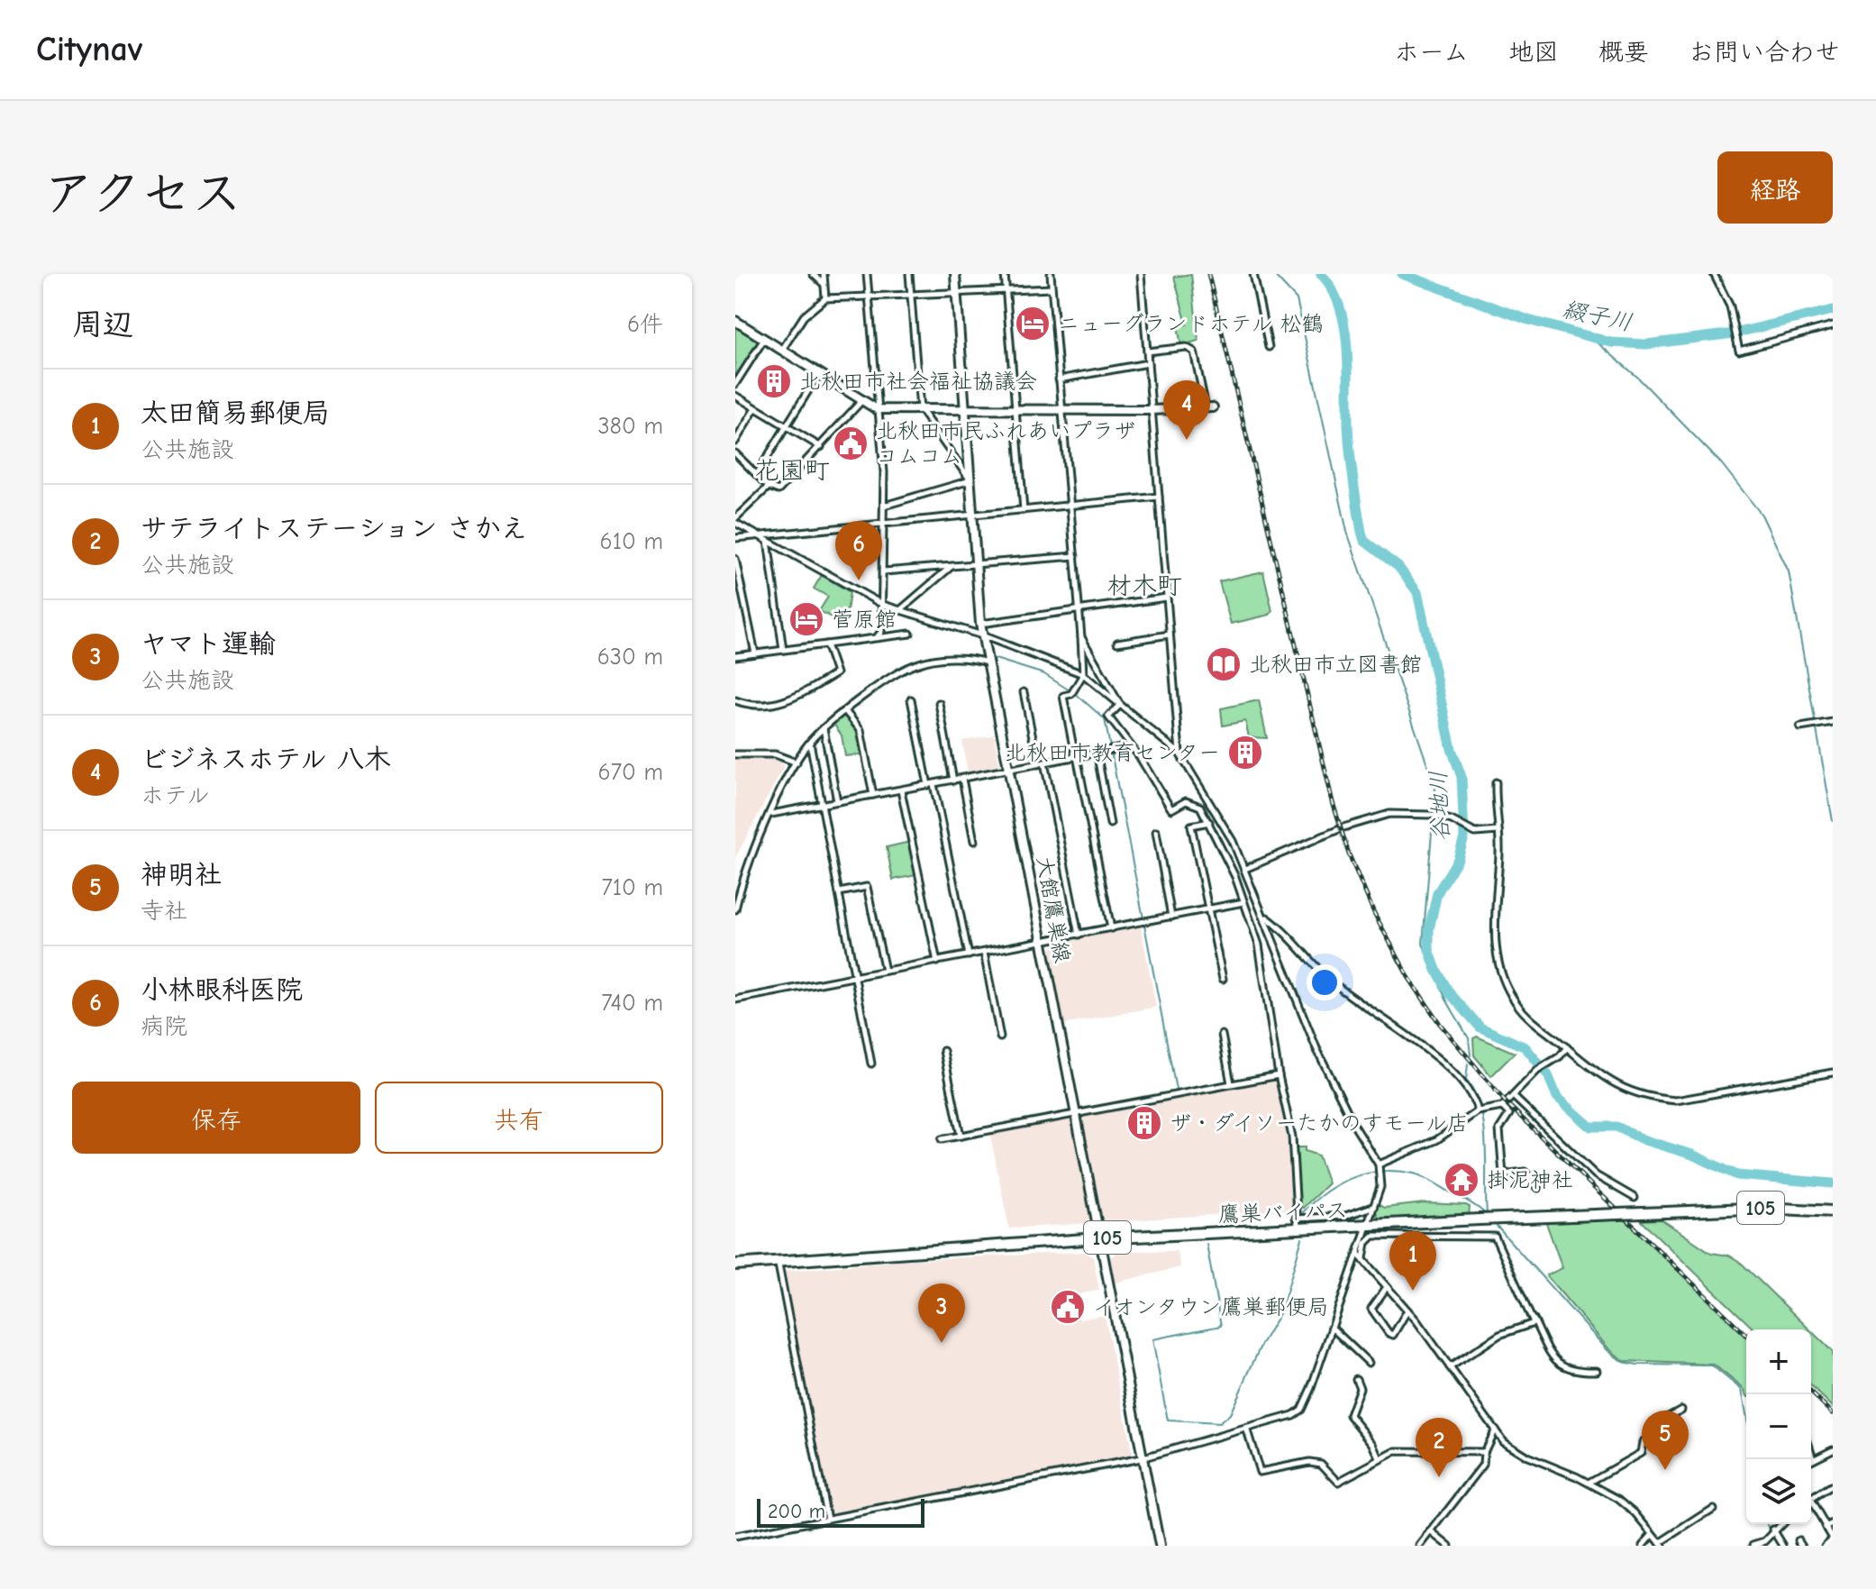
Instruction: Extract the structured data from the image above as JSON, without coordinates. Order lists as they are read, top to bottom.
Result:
{
  "streets": {
    "highway": ["105", "鷹巣バイパス"],
    "main road": ["大館鷹巣線"]
  },
  "crossings": [
    ["大館鷹巣線", "鷹巣バイパス"]
  ],
  "districts": ["花園町", "材木町"],
  "water": ["綴子川", "谷地川"],
  "places": {
    "hotel": ["ニューグランドホテル 松鶴", "菅原館"],
    "building": ["北秋田市社会福祉協議会", "北秋田市教育センター", "ザ・ダイソーたかのすモール店"],
    "public building": ["北秋田市民ふれあいプラザ コムコム", "イオンタウン鷹巣郵便局"],
    "library": ["北秋田市立図書館"],
    "temple": ["掛泥神社"]
  },
  "scale_bar": "200 m",
  "page": {
    "header": "Citynav",
    "nav": [
      "ホーム",
      "地図",
      "概要",
      "お問い合わせ"
    ],
    "title": "アクセス",
    "buttons": [
      "経路",
      ["保存", "共有"]
    ],
    "heading": ["周辺", "6件"],
    "list": [
      {
        "mark": "1",
        "name": "太田簡易郵便局",
        "note": "公共施設",
        "value": "380 m"
      },
      {
        "mark": "2",
        "name": "サテライトステーション さかえ",
        "note": "公共施設",
        "value": "610 m"
      },
      {
        "mark": "3",
        "name": "ヤマト運輸",
        "note": "公共施設",
        "value": "630 m"
      },
      {
        "mark": "4",
        "name": "ビジネスホテル 八木",
        "note": "ホテル",
        "value": "670 m"
      },
      {
        "mark": "5",
        "name": "神明社",
        "note": "寺社",
        "value": "710 m"
      },
      {
        "mark": "6",
        "name": "小林眼科医院",
        "note": "病院",
        "value": "740 m"
      }
    ],
    "pins": [
      "4",
      "6",
      "1",
      "3",
      "5",
      "2"
    ],
    "map_buttons": ["+", "−"],
    "scale": "200 m"
  }
}
